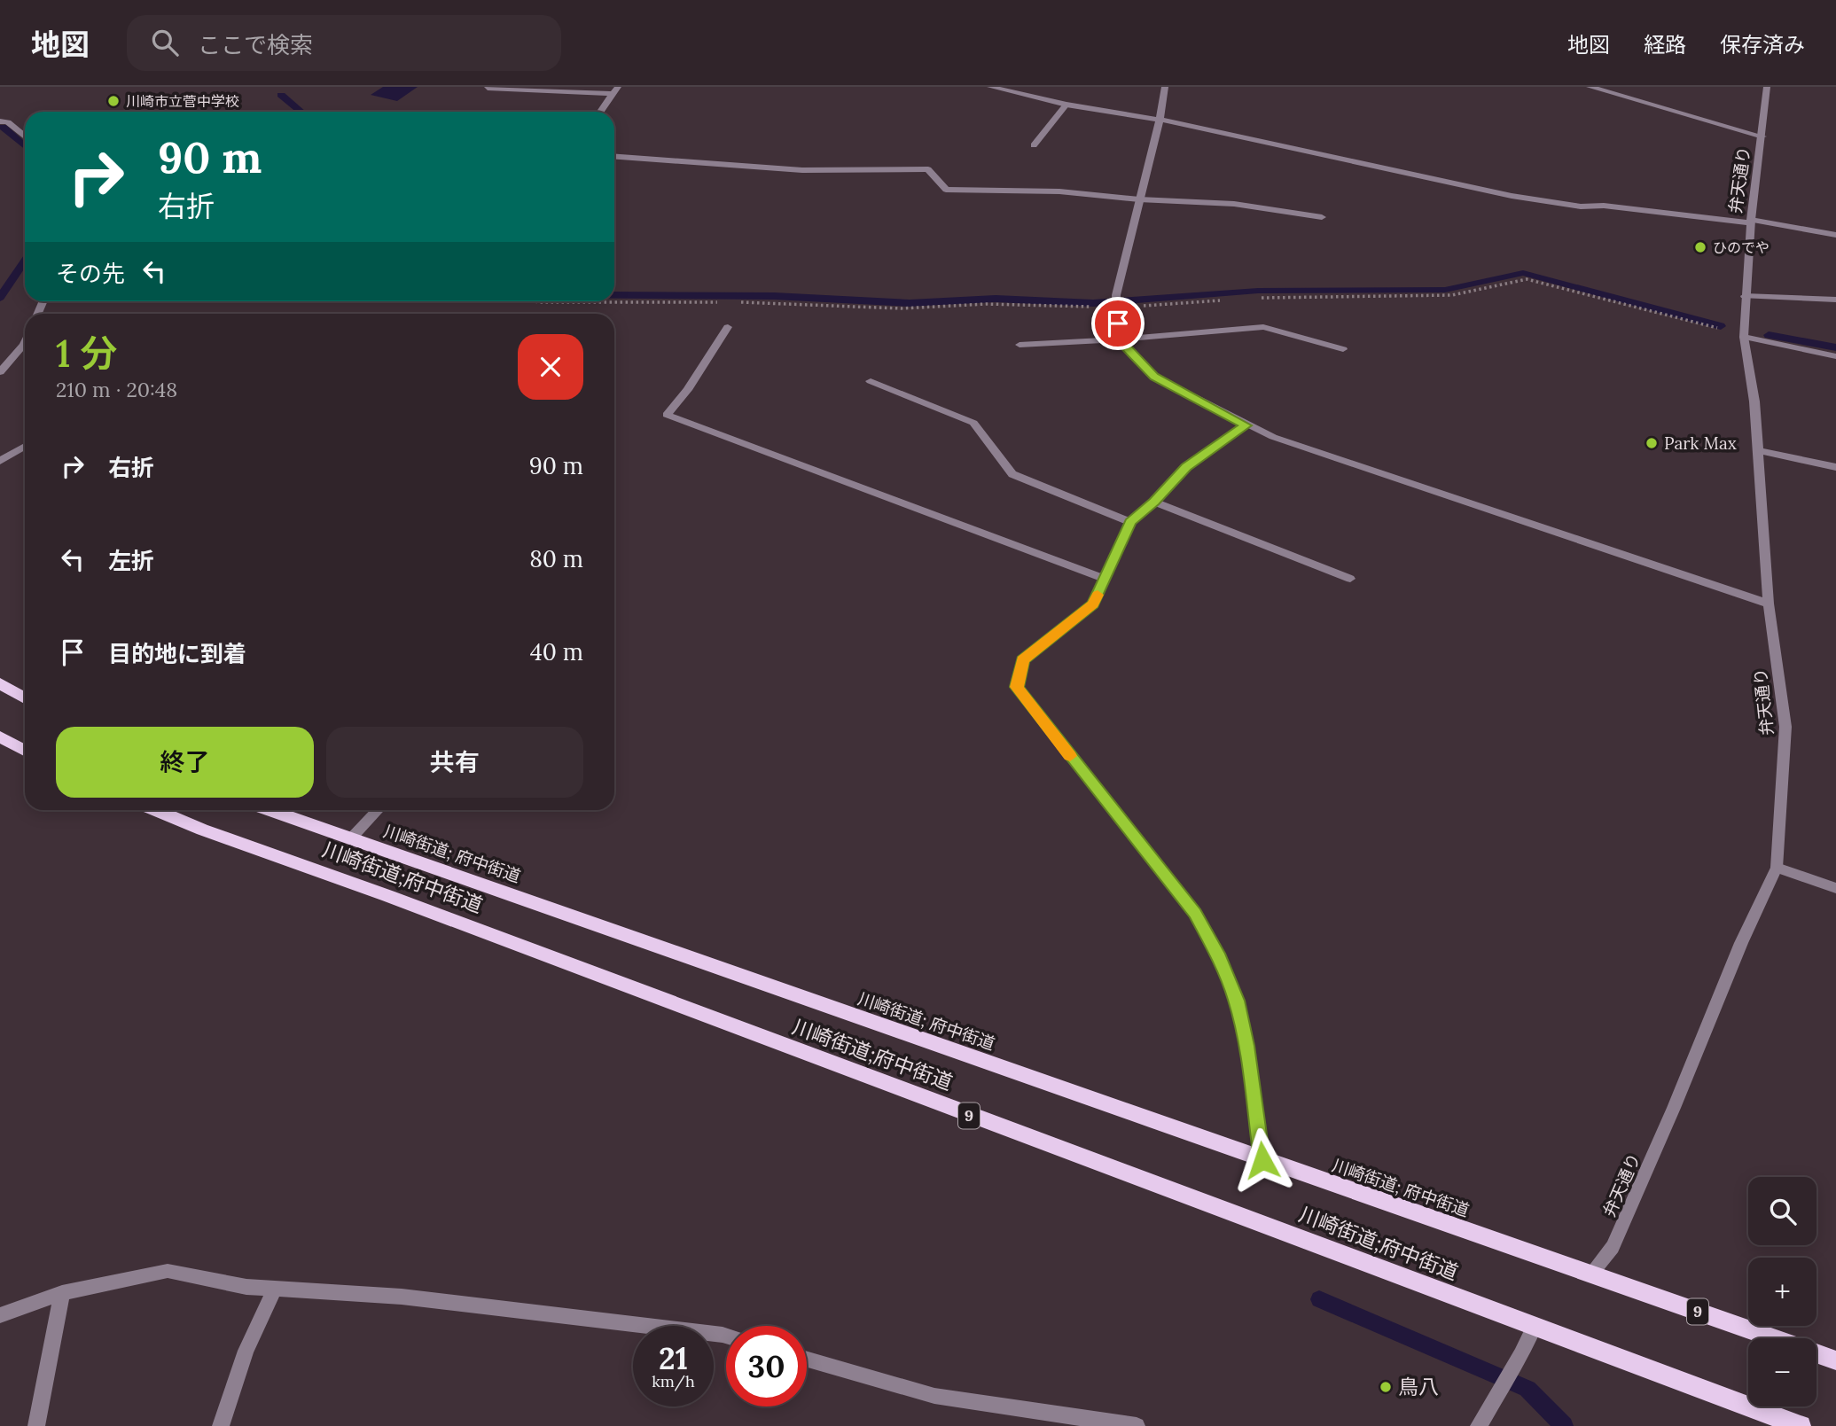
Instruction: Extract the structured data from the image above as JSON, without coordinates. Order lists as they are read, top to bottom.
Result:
{
  "streets": {
    "main road": ["川崎街道; 府中街道", "川崎街道;府中街道", "9"],
    "street": ["弁天通り"]
  },
  "crossings": [
    ["弁天通り", "川崎街道; 府中街道"],
    ["弁天通り", "9"],
    ["川崎街道; 府中街道", "9"]
  ],
  "places": [
    "川崎市立菅中学校",
    "ひのでや",
    "Park Max",
    "鳥八"
  ],
  "page": {
    "header": "地図",
    "search": "ここで検索",
    "nav": ["地図", "経路", "保存済み"],
    "turn": ["90 m", "右折"],
    "then": "その先",
    "heading": ["1 分", "210 m · 20:48"],
    "list": [
      {
        "name": "右折",
        "value": "90 m"
      },
      {
        "name": "左折",
        "value": "80 m"
      },
      {
        "name": "目的地に到着",
        "value": "40 m"
      }
    ],
    "buttons": ["終了", "共有"],
    "map_buttons": ["+", "−"],
    "speed": "21 km/h",
    "limit": "30"
  }
}
